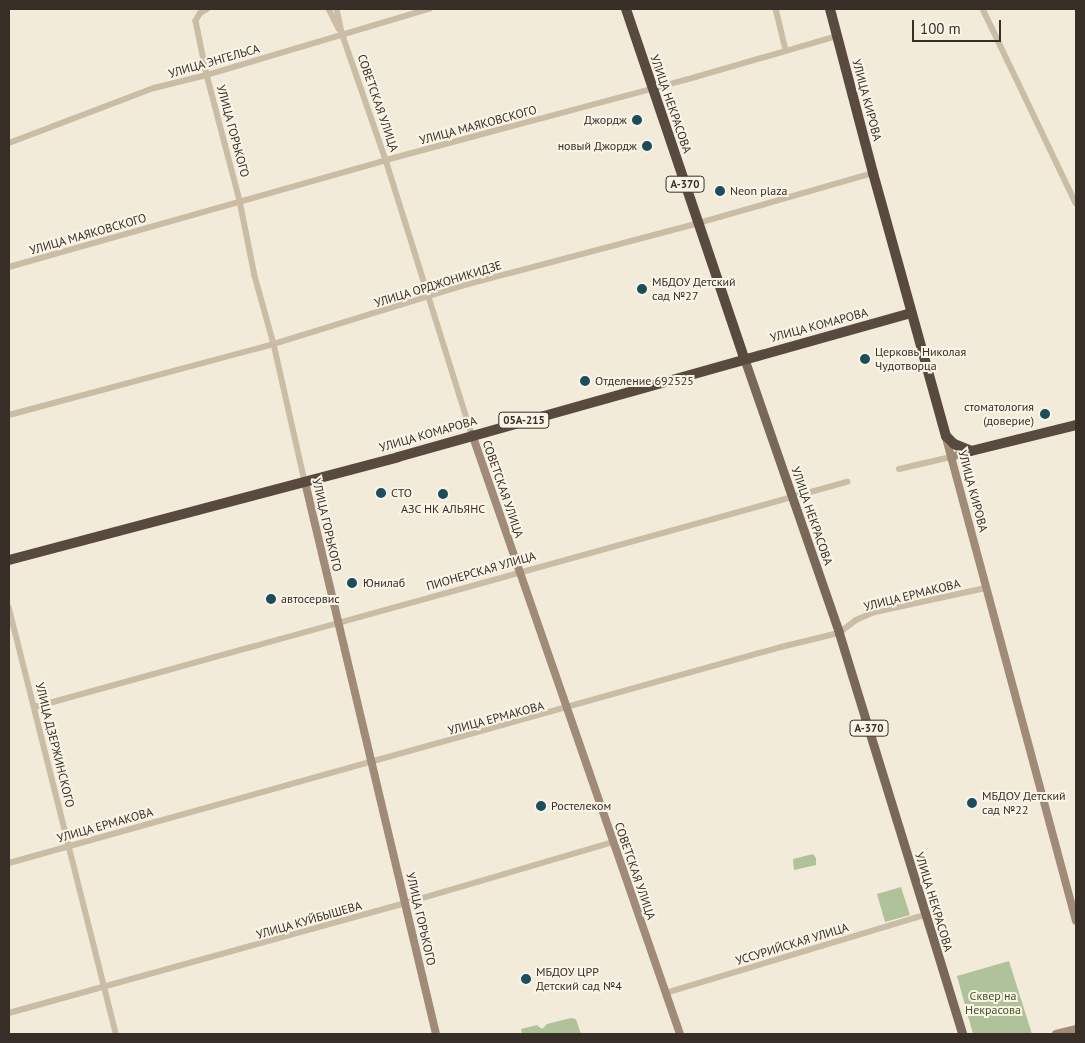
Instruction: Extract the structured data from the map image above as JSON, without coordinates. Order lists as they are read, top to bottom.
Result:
{
  "streets": {
    "highway": [
      "УЛИЦА КИРОВА",
      "УЛИЦА НЕКРАСОВА",
      "А-370",
      "УЛИЦА КОМАРОВА",
      "05А-215"
    ],
    "main road": ["СОВЕТСКАЯ УЛИЦА", "УЛИЦА ГОРЬКОГО"],
    "street": [
      "УЛИЦА ЭНГЕЛЬСА",
      "УЛИЦА МАЯКОВСКОГО",
      "УЛИЦА ОРДЖОНИКИДЗЕ",
      "ПИОНЕРСКАЯ УЛИЦА",
      "УЛИЦА ЕРМАКОВА",
      "УЛИЦА ДЗЕРЖИНСКОГО",
      "УЛИЦА КУЙБЫШЕВА",
      "УССУРИЙСКАЯ УЛИЦА"
    ]
  },
  "crossings": [
    ["УЛИЦА ЭНГЕЛЬСА", "СОВЕТСКАЯ УЛИЦА"],
    ["УЛИЦА ЭНГЕЛЬСА", "УЛИЦА ГОРЬКОГО"],
    ["УЛИЦА КИРОВА", "УЛИЦА МАЯКОВСКОГО"],
    ["УЛИЦА КИРОВА", "УЛИЦА ОРДЖОНИКИДЗЕ"],
    ["УЛИЦА КИРОВА", "УЛИЦА КОМАРОВА"],
    ["УЛИЦА КИРОВА", "УЛИЦА ЕРМАКОВА"],
    ["СОВЕТСКАЯ УЛИЦА", "УЛИЦА МАЯКОВСКОГО"],
    ["СОВЕТСКАЯ УЛИЦА", "УЛИЦА ОРДЖОНИКИДЗЕ"],
    ["СОВЕТСКАЯ УЛИЦА", "УЛИЦА КОМАРОВА"],
    ["СОВЕТСКАЯ УЛИЦА", "ПИОНЕРСКАЯ УЛИЦА"],
    ["СОВЕТСКАЯ УЛИЦА", "УЛИЦА ЕРМАКОВА"],
    ["СОВЕТСКАЯ УЛИЦА", "УЛИЦА КУЙБЫШЕВА"],
    ["СОВЕТСКАЯ УЛИЦА", "УССУРИЙСКАЯ УЛИЦА"],
    ["УЛИЦА НЕКРАСОВА", "УЛИЦА МАЯКОВСКОГО"],
    ["УЛИЦА НЕКРАСОВА", "УЛИЦА ОРДЖОНИКИДЗЕ"],
    ["УЛИЦА НЕКРАСОВА", "УЛИЦА КОМАРОВА"],
    ["УЛИЦА НЕКРАСОВА", "ПИОНЕРСКАЯ УЛИЦА"],
    ["УЛИЦА НЕКРАСОВА", "УЛИЦА ЕРМАКОВА"],
    ["УЛИЦА НЕКРАСОВА", "УССУРИЙСКАЯ УЛИЦА"],
    ["УЛИЦА МАЯКОВСКОГО", "УЛИЦА ГОРЬКОГО"],
    ["УЛИЦА ГОРЬКОГО", "УЛИЦА ОРДЖОНИКИДЗЕ"],
    ["УЛИЦА ГОРЬКОГО", "УЛИЦА КОМАРОВА"],
    ["УЛИЦА ГОРЬКОГО", "ПИОНЕРСКАЯ УЛИЦА"],
    ["УЛИЦА ГОРЬКОГО", "УЛИЦА ЕРМАКОВА"],
    ["УЛИЦА ГОРЬКОГО", "УЛИЦА КУЙБЫШЕВА"],
    ["ПИОНЕРСКАЯ УЛИЦА", "УЛИЦА ДЗЕРЖИНСКОГО"],
    ["УЛИЦА ЕРМАКОВА", "УЛИЦА ДЗЕРЖИНСКОГО"],
    ["УЛИЦА ДЗЕРЖИНСКОГО", "УЛИЦА КУЙБЫШЕВА"]
  ],
  "parks": ["Сквер на Некрасова"],
  "places": [
    "Джордж",
    "новый Джордж",
    "Neon plaza",
    "МБДОУ Детский сад №27",
    "Церковь Николая Чудотворца",
    "Отделение 692525",
    "стоматология (доверие)",
    "СТО",
    "АЗС НК АЛЬЯНС",
    "Юнилаб",
    "автосервис",
    "МБДОУ Детский сад №22",
    "Ростелеком",
    "МБДОУ ЦРР Детский сад №4"
  ],
  "scale_bar": "100 m"
}
